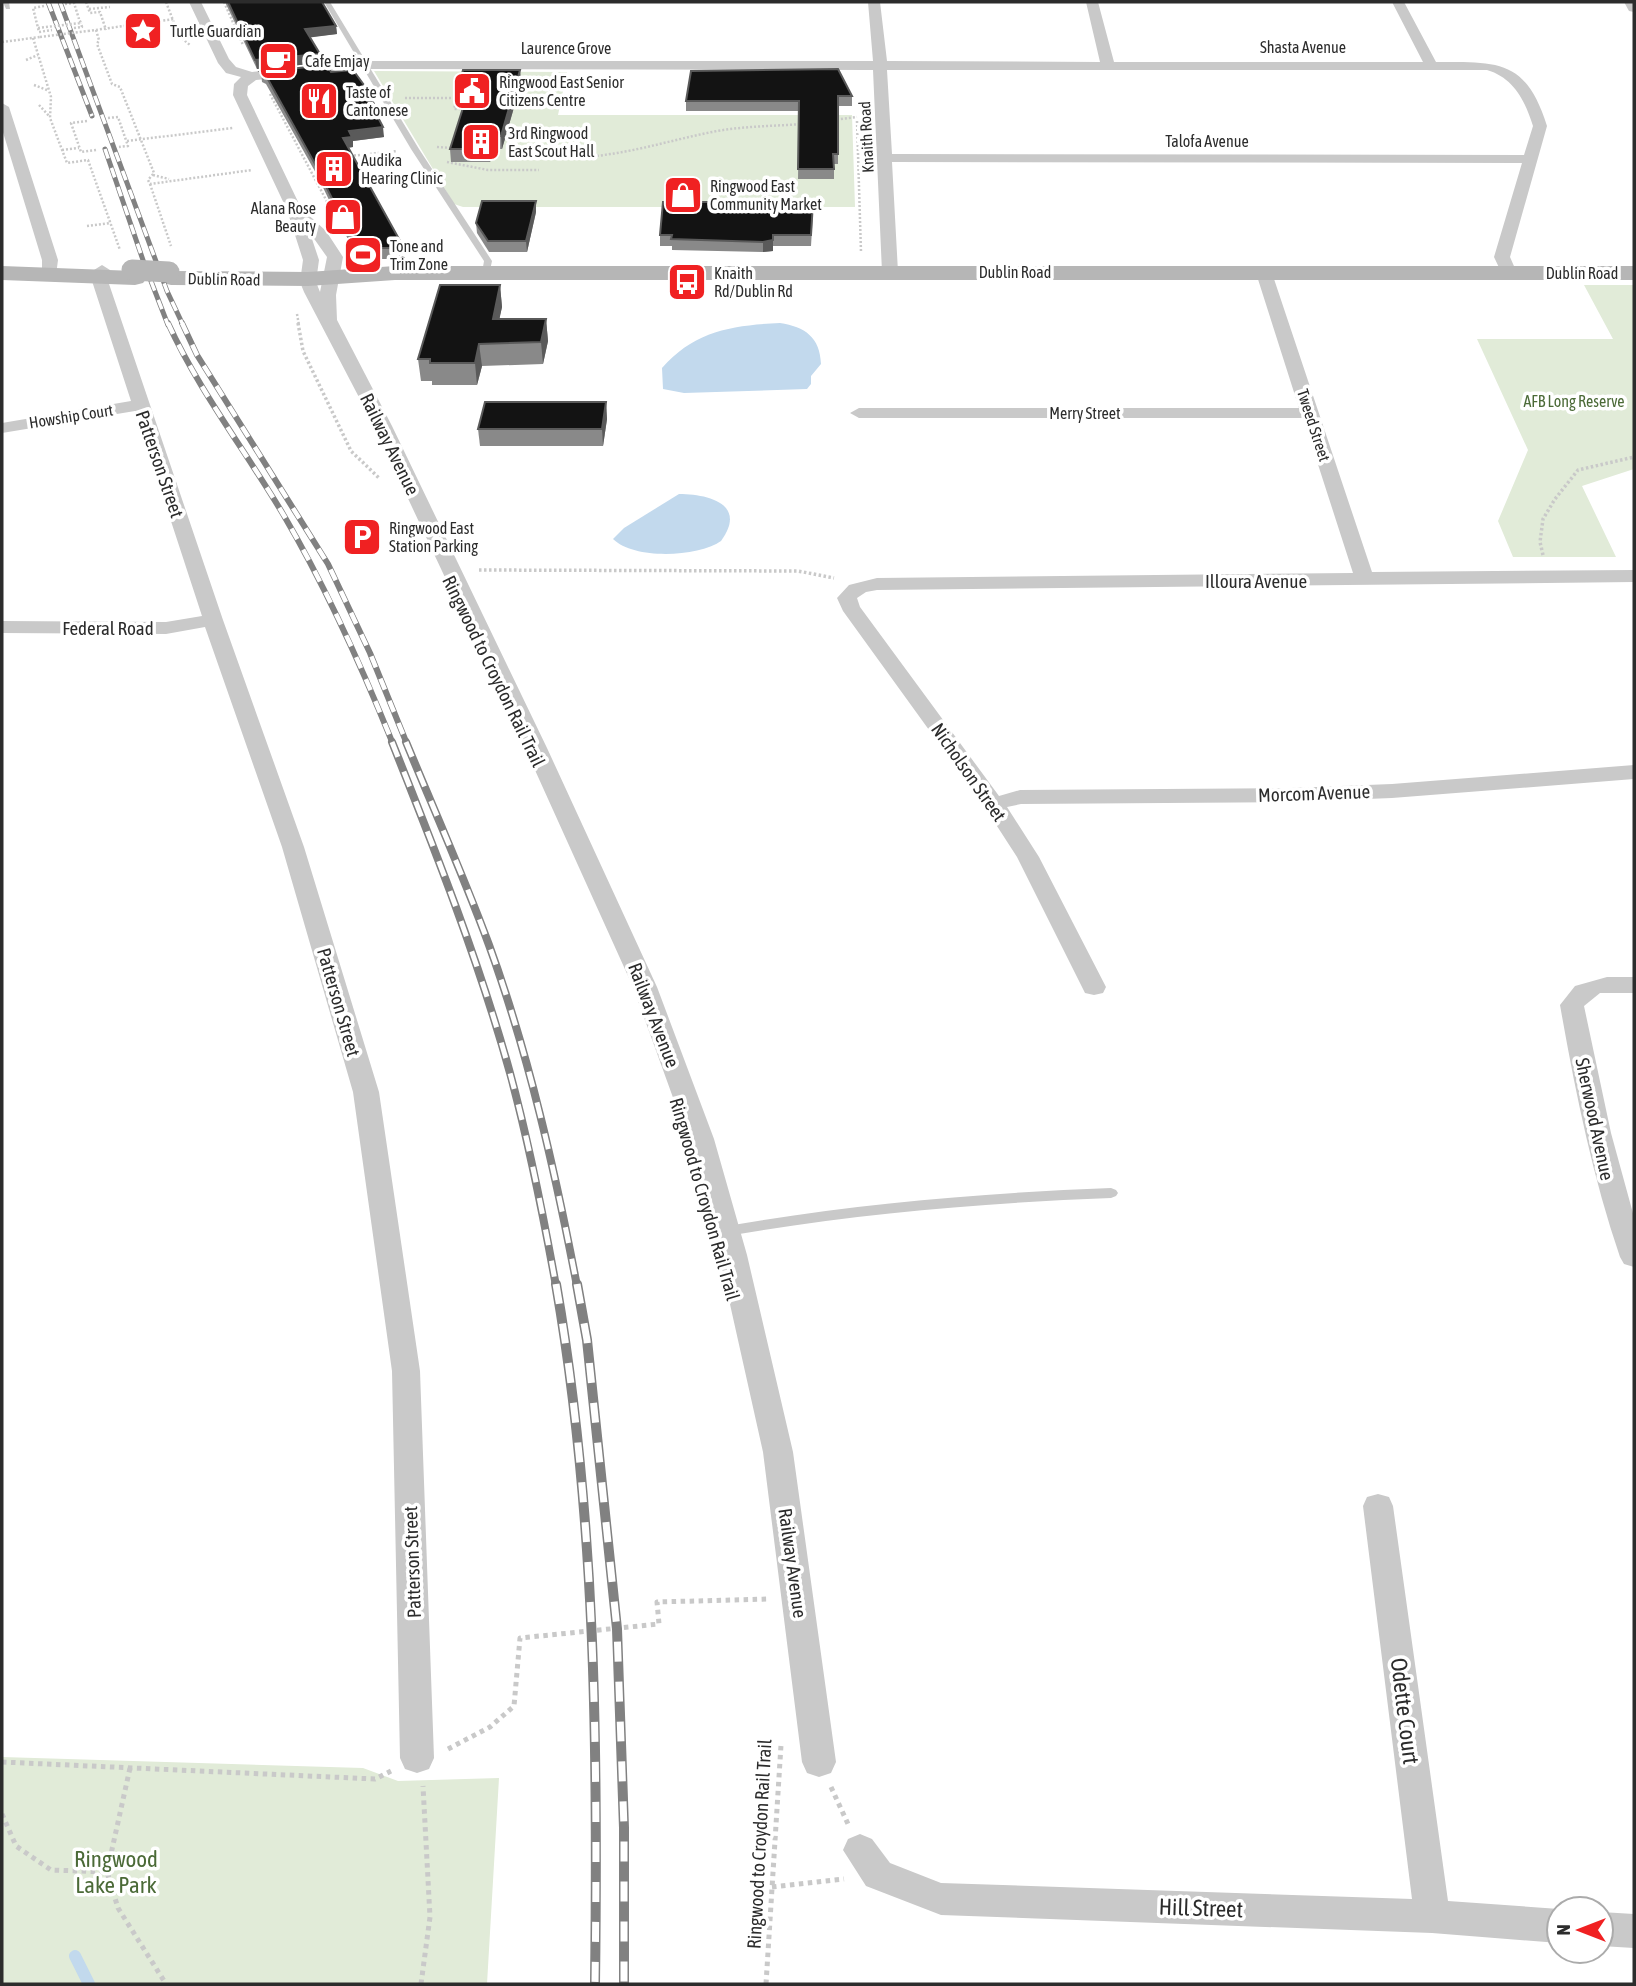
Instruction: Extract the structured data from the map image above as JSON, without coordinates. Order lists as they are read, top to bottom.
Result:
{
  "streets": {
    "main road": ["Dublin Road"],
    "street": [
      "Shasta Avenue",
      "Laurence Grove",
      "Knaith Road",
      "Talofa Avenue",
      "Merry Street",
      "Howship Court",
      "Tweed Street",
      "Railway Avenue",
      "Patterson Street",
      "Illoura Avenue",
      "Federal Road",
      "Nicholson Street",
      "Morcom Avenue",
      "Sherwood Avenue",
      "Odette Court",
      "Hill Street"
    ],
    "path": ["Ringwood to Croydon Rail Trail"]
  },
  "crossings": [
    ["Shasta Avenue", "Laurence Grove"],
    ["Shasta Avenue", "Knaith Road"],
    ["Shasta Avenue", "Talofa Avenue"],
    ["Shasta Avenue", "Dublin Road"],
    ["Laurence Grove", "Knaith Road"],
    ["Laurence Grove", "Railway Avenue"],
    ["Knaith Road", "Talofa Avenue"],
    ["Knaith Road", "Dublin Road"],
    ["Dublin Road", "Tweed Street"],
    ["Dublin Road", "Railway Avenue"],
    ["Dublin Road", "Patterson Street"],
    ["Merry Street", "Tweed Street"],
    ["Howship Court", "Patterson Street"],
    ["Tweed Street", "Illoura Avenue"],
    ["Patterson Street", "Federal Road"],
    ["Illoura Avenue", "Nicholson Street"],
    ["Nicholson Street", "Morcom Avenue"],
    ["Odette Court", "Hill Street"]
  ],
  "parks": ["AFB Long Reserve", "Ringwood Lake Park"],
  "places": {
    "place": ["Turtle Guardian"],
    "cafe": ["Cafe Emjay"],
    "public building": ["Ringwood East Senior Citizens Centre"],
    "restaurant": ["Taste of Cantonese"],
    "building": ["3rd Ringwood East Scout Hall", "Audika Hearing Clinic"],
    "shop": ["Ringwood East Community Market", "Alana Rose Beauty"],
    "sports": ["Tone and Trim Zone"],
    "bus stop": ["Knaith Rd/Dublin Rd"],
    "parking": ["Ringwood East Station Parking"]
  },
  "north": "left"
}
